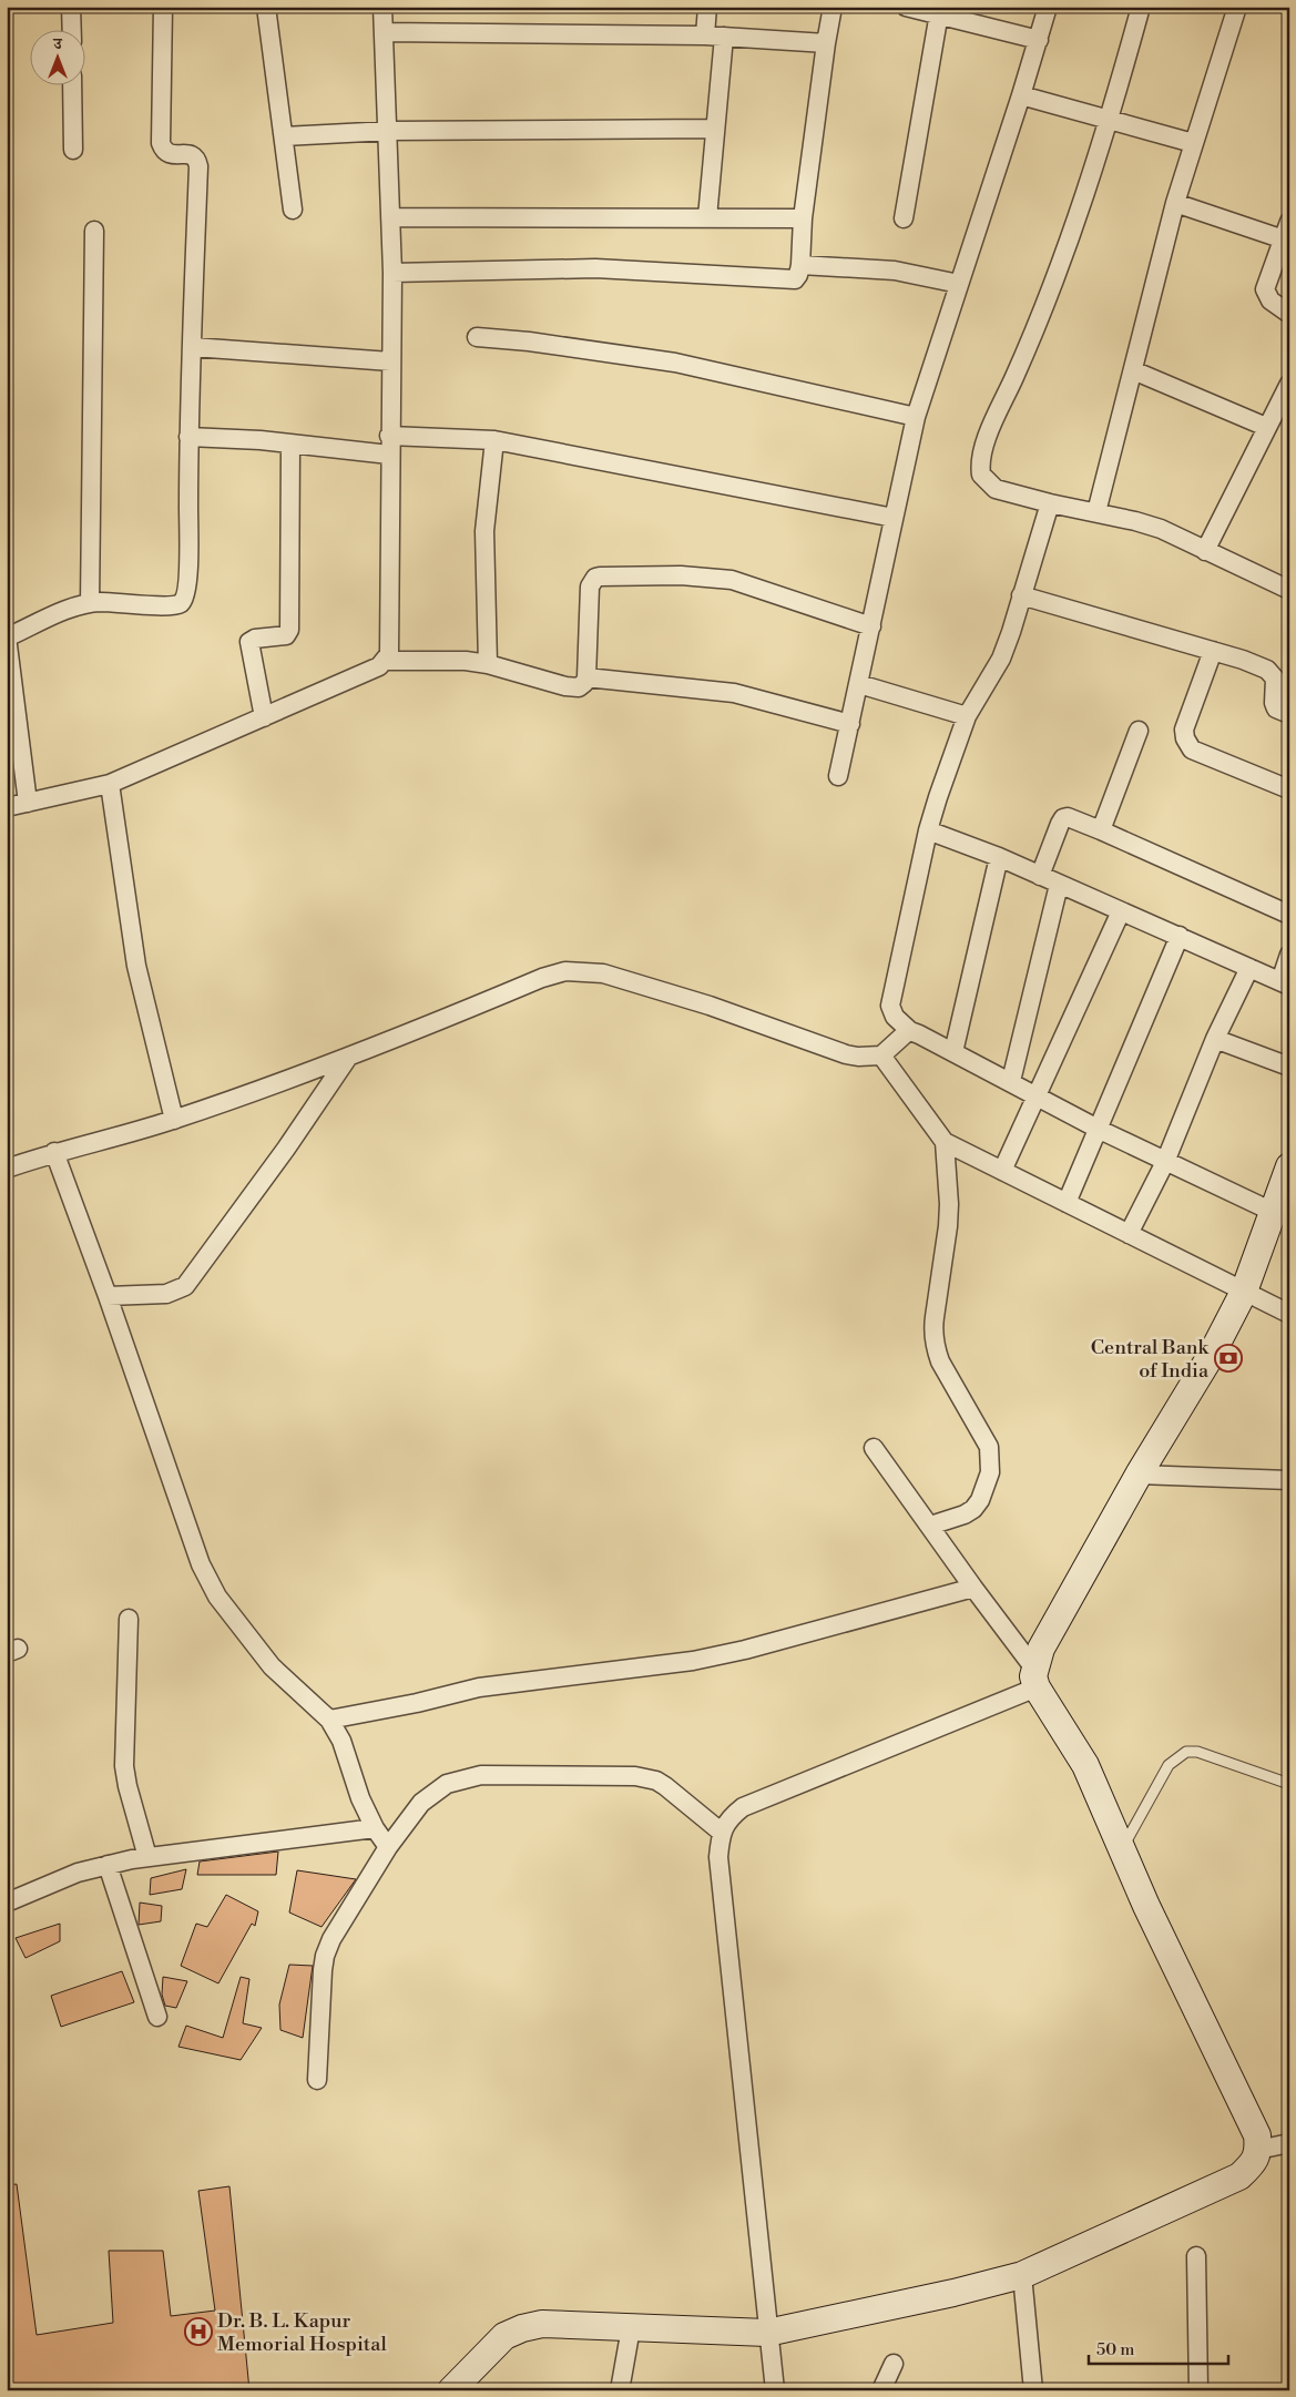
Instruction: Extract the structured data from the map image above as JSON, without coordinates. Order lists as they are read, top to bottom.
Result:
{
  "places": {
    "bank": ["Central Bank of India"],
    "hospital": ["Dr. B. L. Kapur Memorial Hospital"]
  },
  "scale_bar": "50 m",
  "north": "top"
}
